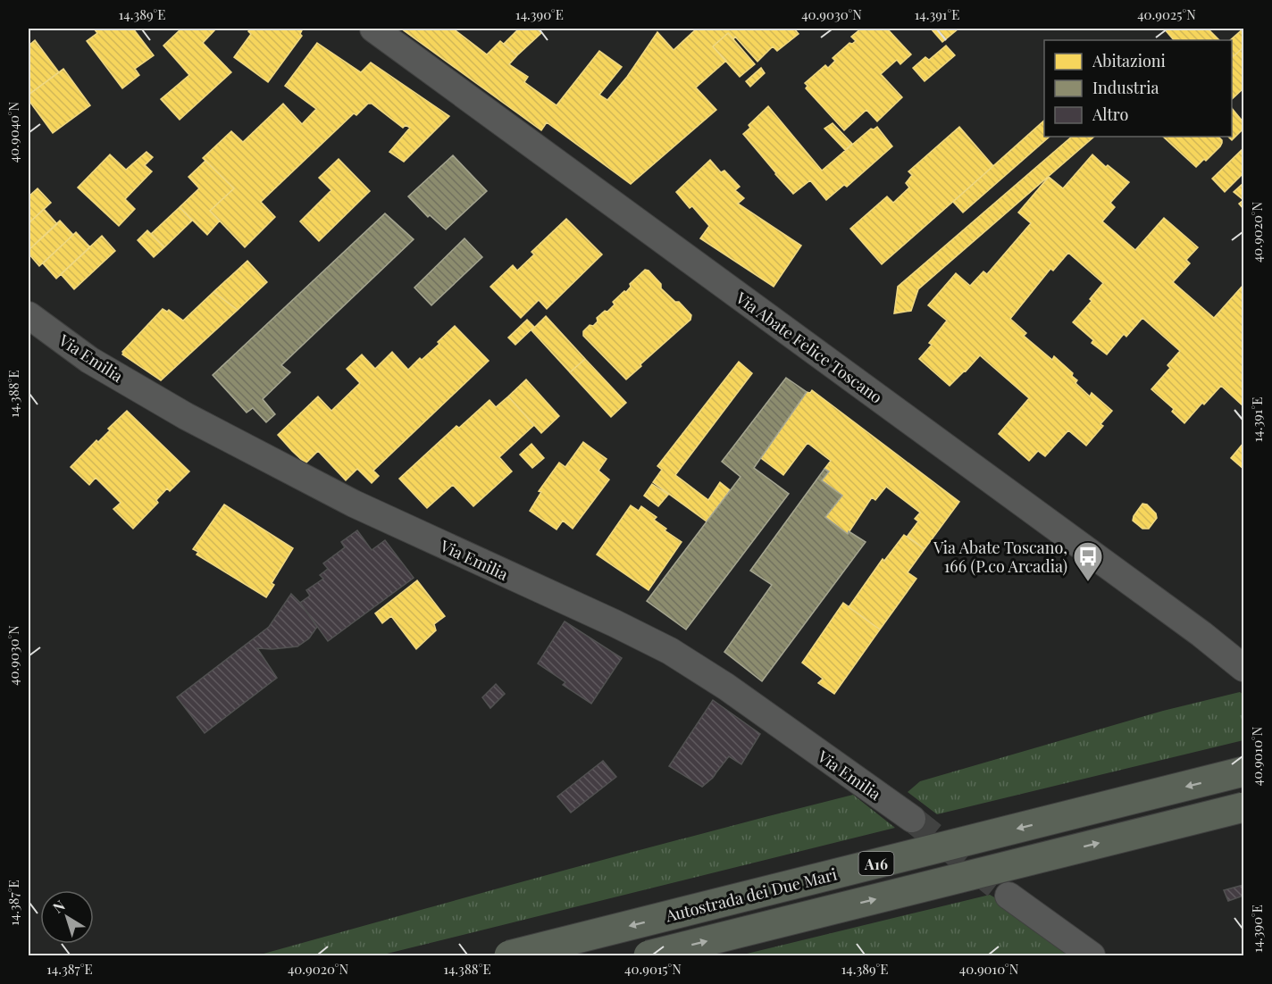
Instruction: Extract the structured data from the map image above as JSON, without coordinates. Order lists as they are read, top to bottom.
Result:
{
  "streets": {
    "highway": ["A16", "Autostrada dei Due Mari"],
    "street": ["Via Abate Felice Toscano", "Via Emilia"]
  },
  "places": {
    "bus stop": ["Via Abate Toscano, 166 (P.co Arcadia)"]
  },
  "legend": ["Abitazioni", "Industria", "Altro"],
  "north": "top left",
  "coordinates": [
    "14.389°E",
    "14.390°E",
    "40.9030°N",
    "14.391°E",
    "40.9025°N",
    "40.9040°N",
    "40.9020°N",
    "14.388°E",
    "40.9010°N",
    "14.387°E",
    "40.9015°N"
  ]
}
